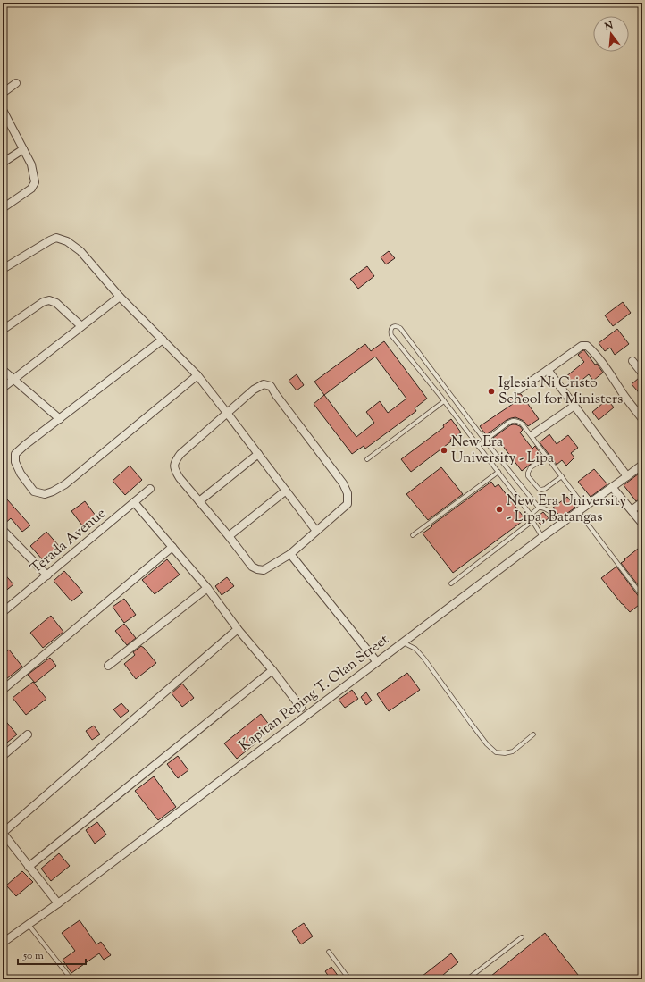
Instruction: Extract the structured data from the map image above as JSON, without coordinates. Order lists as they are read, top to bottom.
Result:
{
  "streets": {
    "street": ["Terada Avenue", "Kapitan Peping T. Olan Street"]
  },
  "places": ["Iglesia Ni Cristo School for Ministers", "New Era University - Lipa", "New Era University - Lipa, Batangas"],
  "scale_bar": "50 m",
  "north": "top"
}
